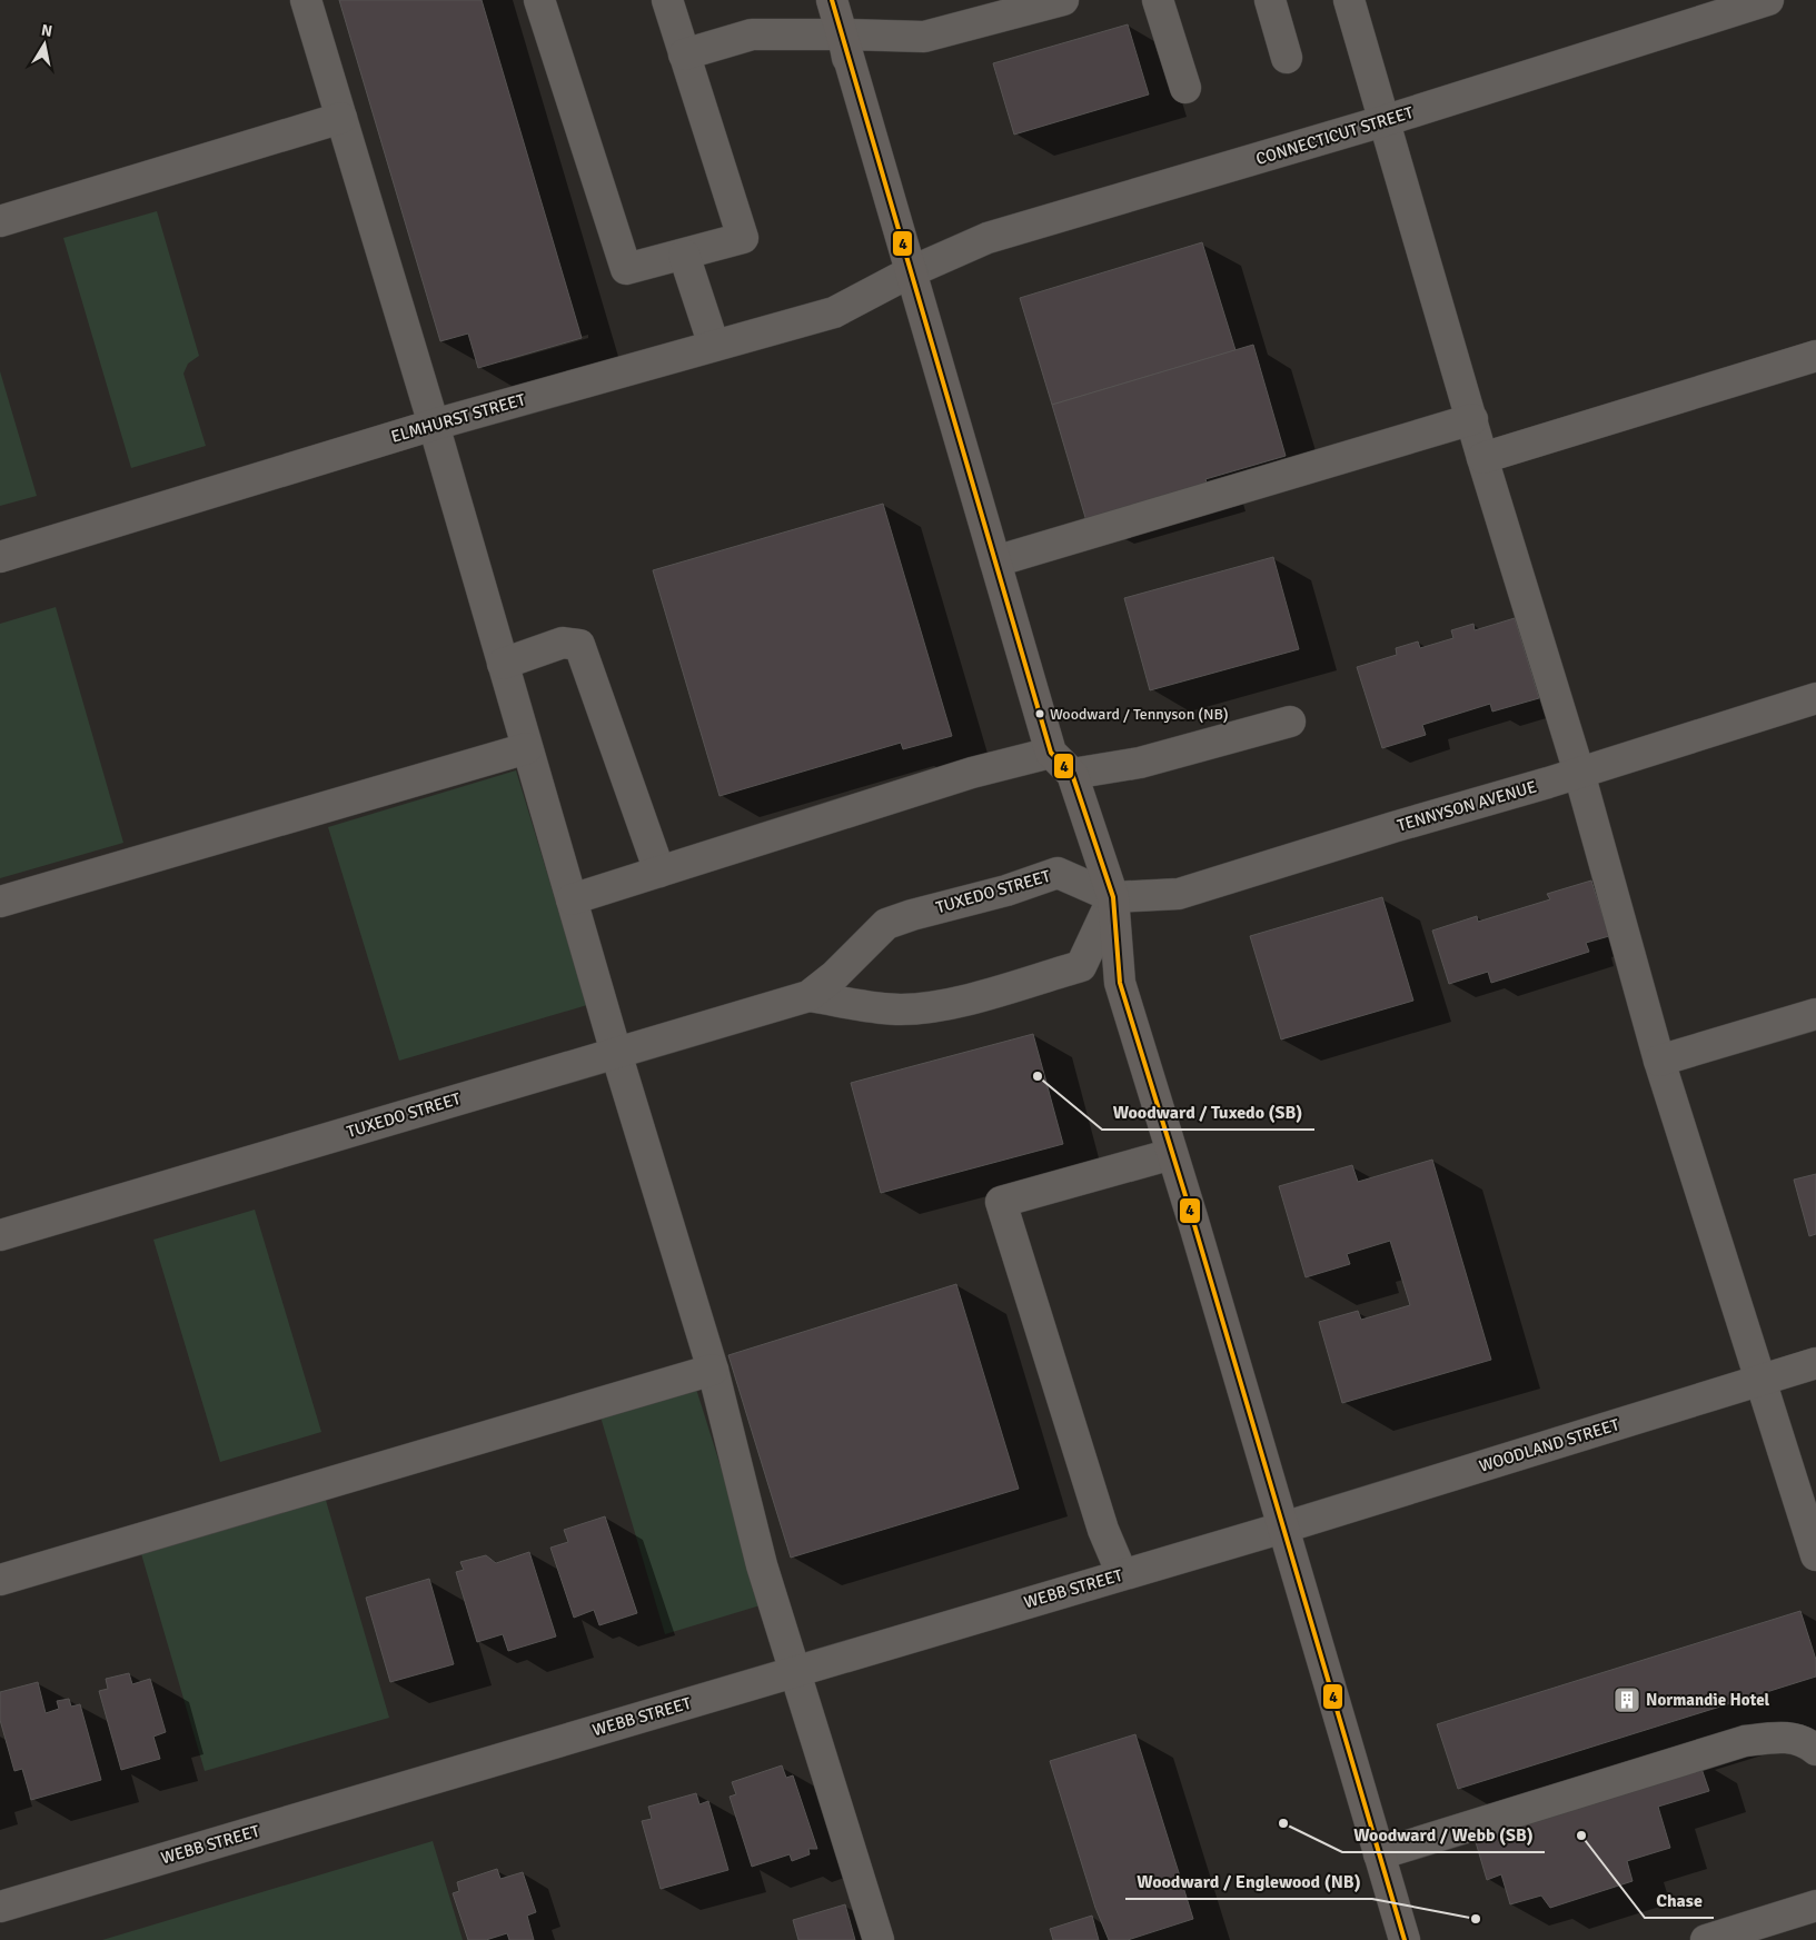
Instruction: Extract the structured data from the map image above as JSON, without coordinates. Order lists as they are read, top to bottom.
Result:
{
  "streets": {
    "street": [
      "CONNECTICUT STREET",
      "ELMHURST STREET",
      "TENNYSON AVENUE",
      "TUXEDO STREET",
      "WOODLAND STREET",
      "WEBB STREET"
    ]
  },
  "crossings": [
    ["CONNECTICUT STREET", "ELMHURST STREET"],
    ["TENNYSON AVENUE", "TUXEDO STREET"],
    ["WOODLAND STREET", "WEBB STREET"]
  ],
  "places": {
    "other": [
      "Woodward / Tennyson (NB)",
      "Woodward / Tuxedo (SB)",
      "Woodward / Webb (SB)",
      "Chase",
      "Woodward / Englewood (NB)"
    ],
    "building": ["Normandie Hotel"]
  },
  "lines": ["transit line 4"],
  "north": "top"
}
